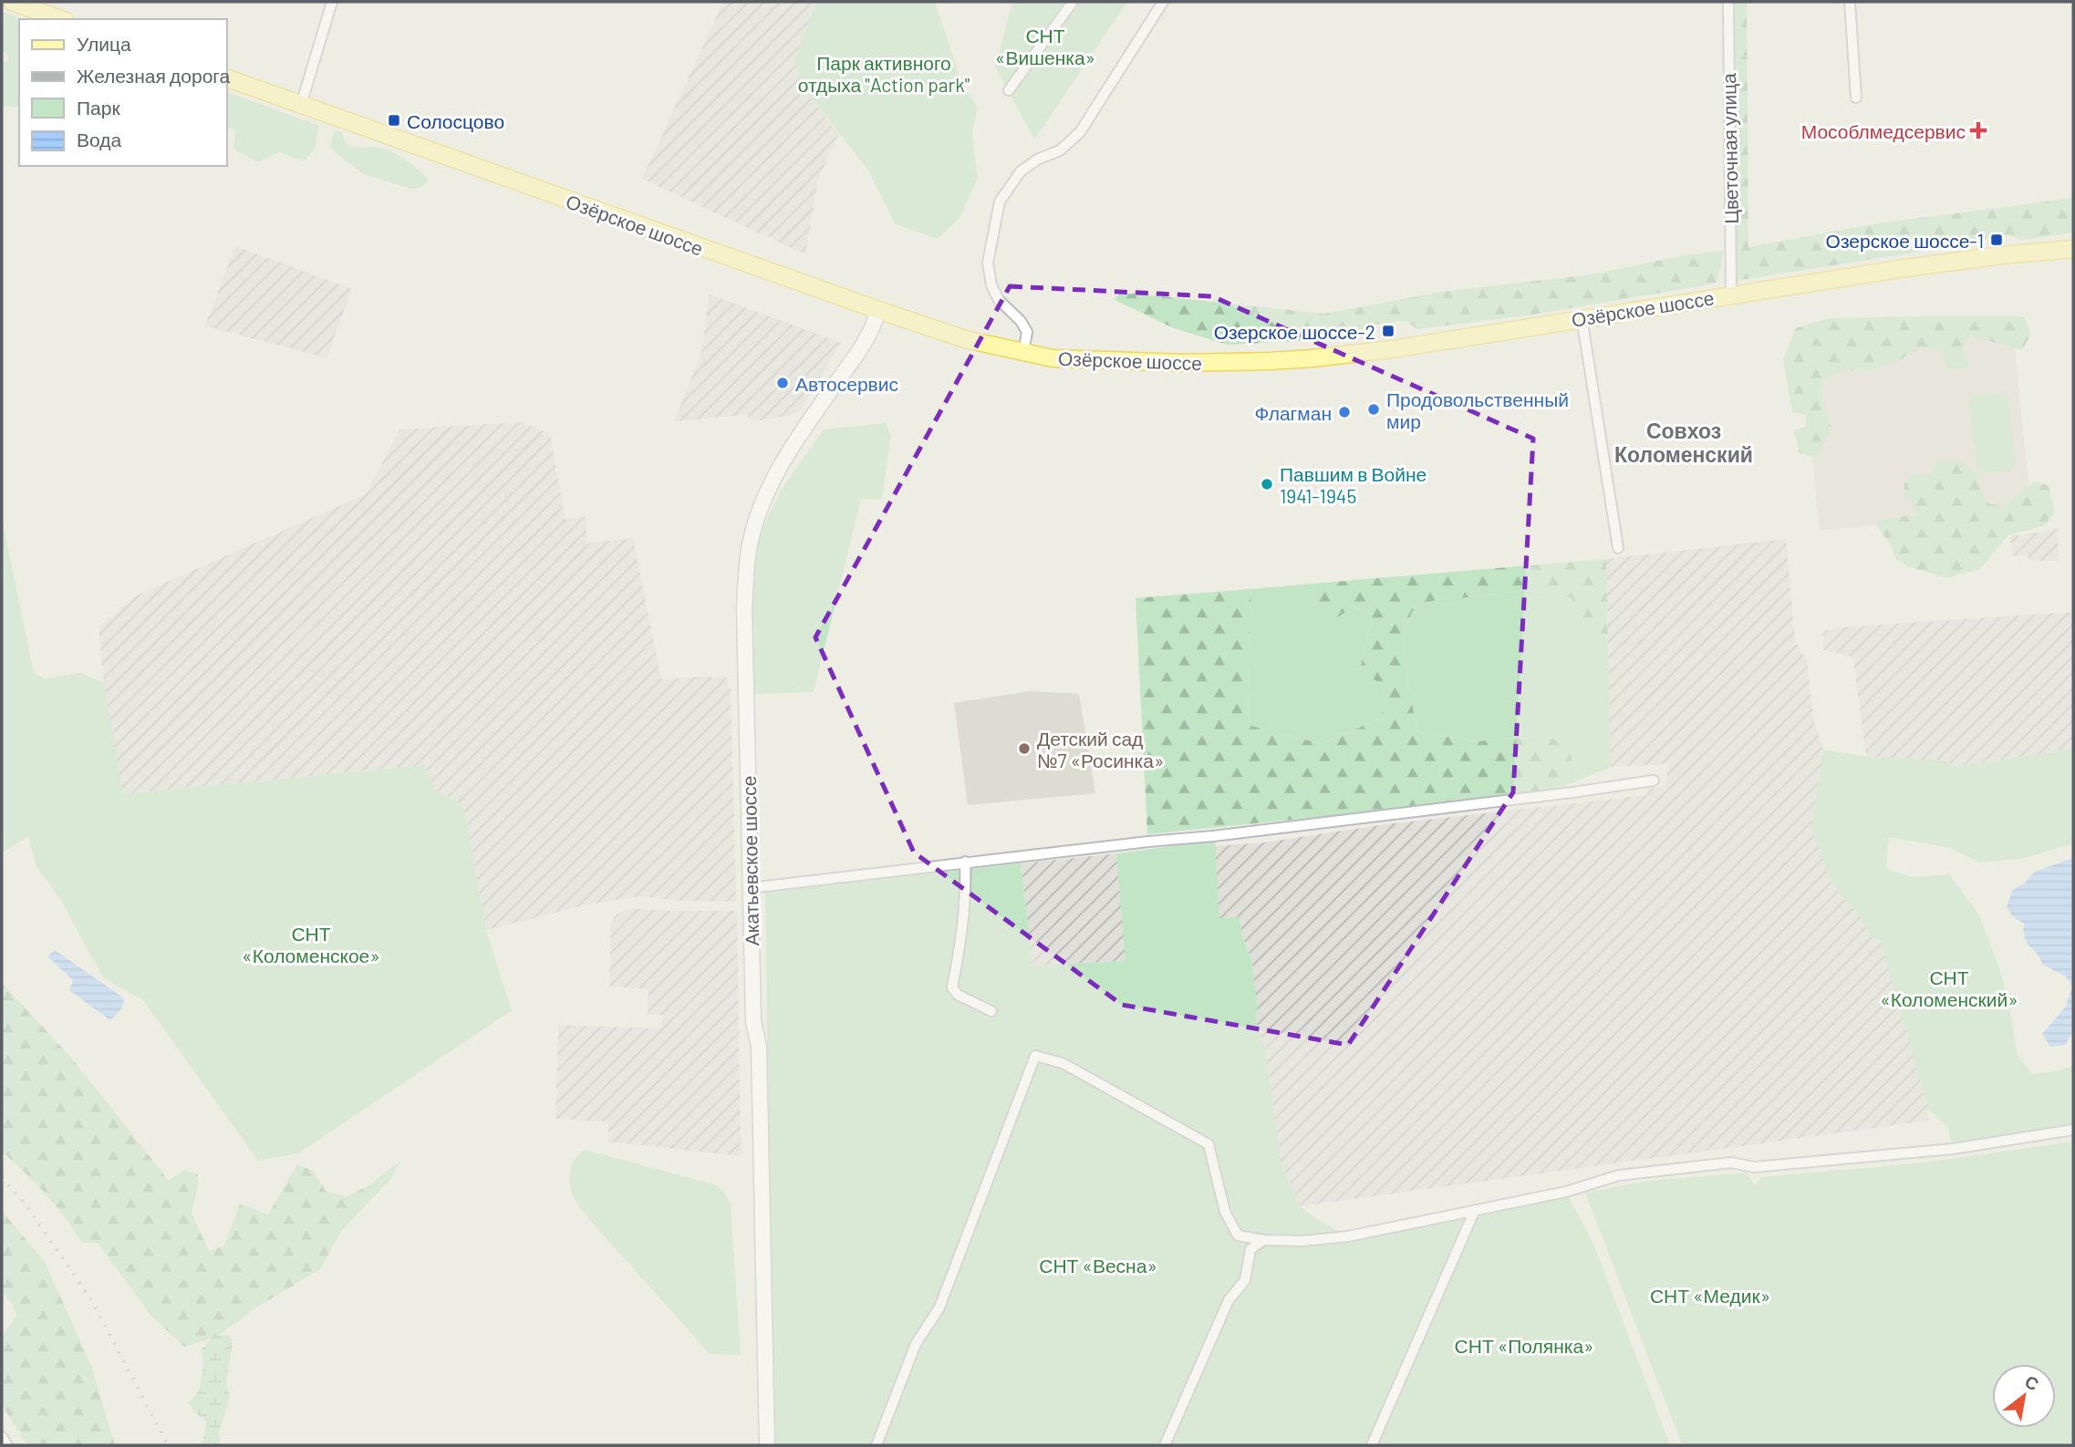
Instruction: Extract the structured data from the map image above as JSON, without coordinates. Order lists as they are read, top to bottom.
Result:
{
  "streets": {
    "main road": ["Озёрское шоссе", "Акатьевское шоссе"],
    "street": ["Цветочная улица"]
  },
  "crossings": [
    ["Цветочная улица", "Озёрское шоссе"],
    ["Озёрское шоссе", "Акатьевское шоссе"]
  ],
  "districts": ["Совхоз Коломенский"],
  "parks": [
    "СНТ «Вишенка»",
    "Парк активного отдыха \"Action park\"",
    "СНТ «Коломенское»",
    "СНТ «Коломенский»",
    "СНТ «Весна»",
    "СНТ «Медик»",
    "СНТ «Полянка»"
  ],
  "places": {
    "transit": ["Солосцово", "Озерское шоссе-1", "Озерское шоссе-2"],
    "health": ["Мособлмедсервис"],
    "other": [
      "Автосервис",
      "Продовольственный мир",
      "Флагман",
      "Павшим в Войне 1941-1945",
      "Детский сад №7 «Росинка»"
    ]
  },
  "legend": [
    "Улица",
    "Железная дорога",
    "Парк",
    "Вода"
  ],
  "north": "top right"
}
